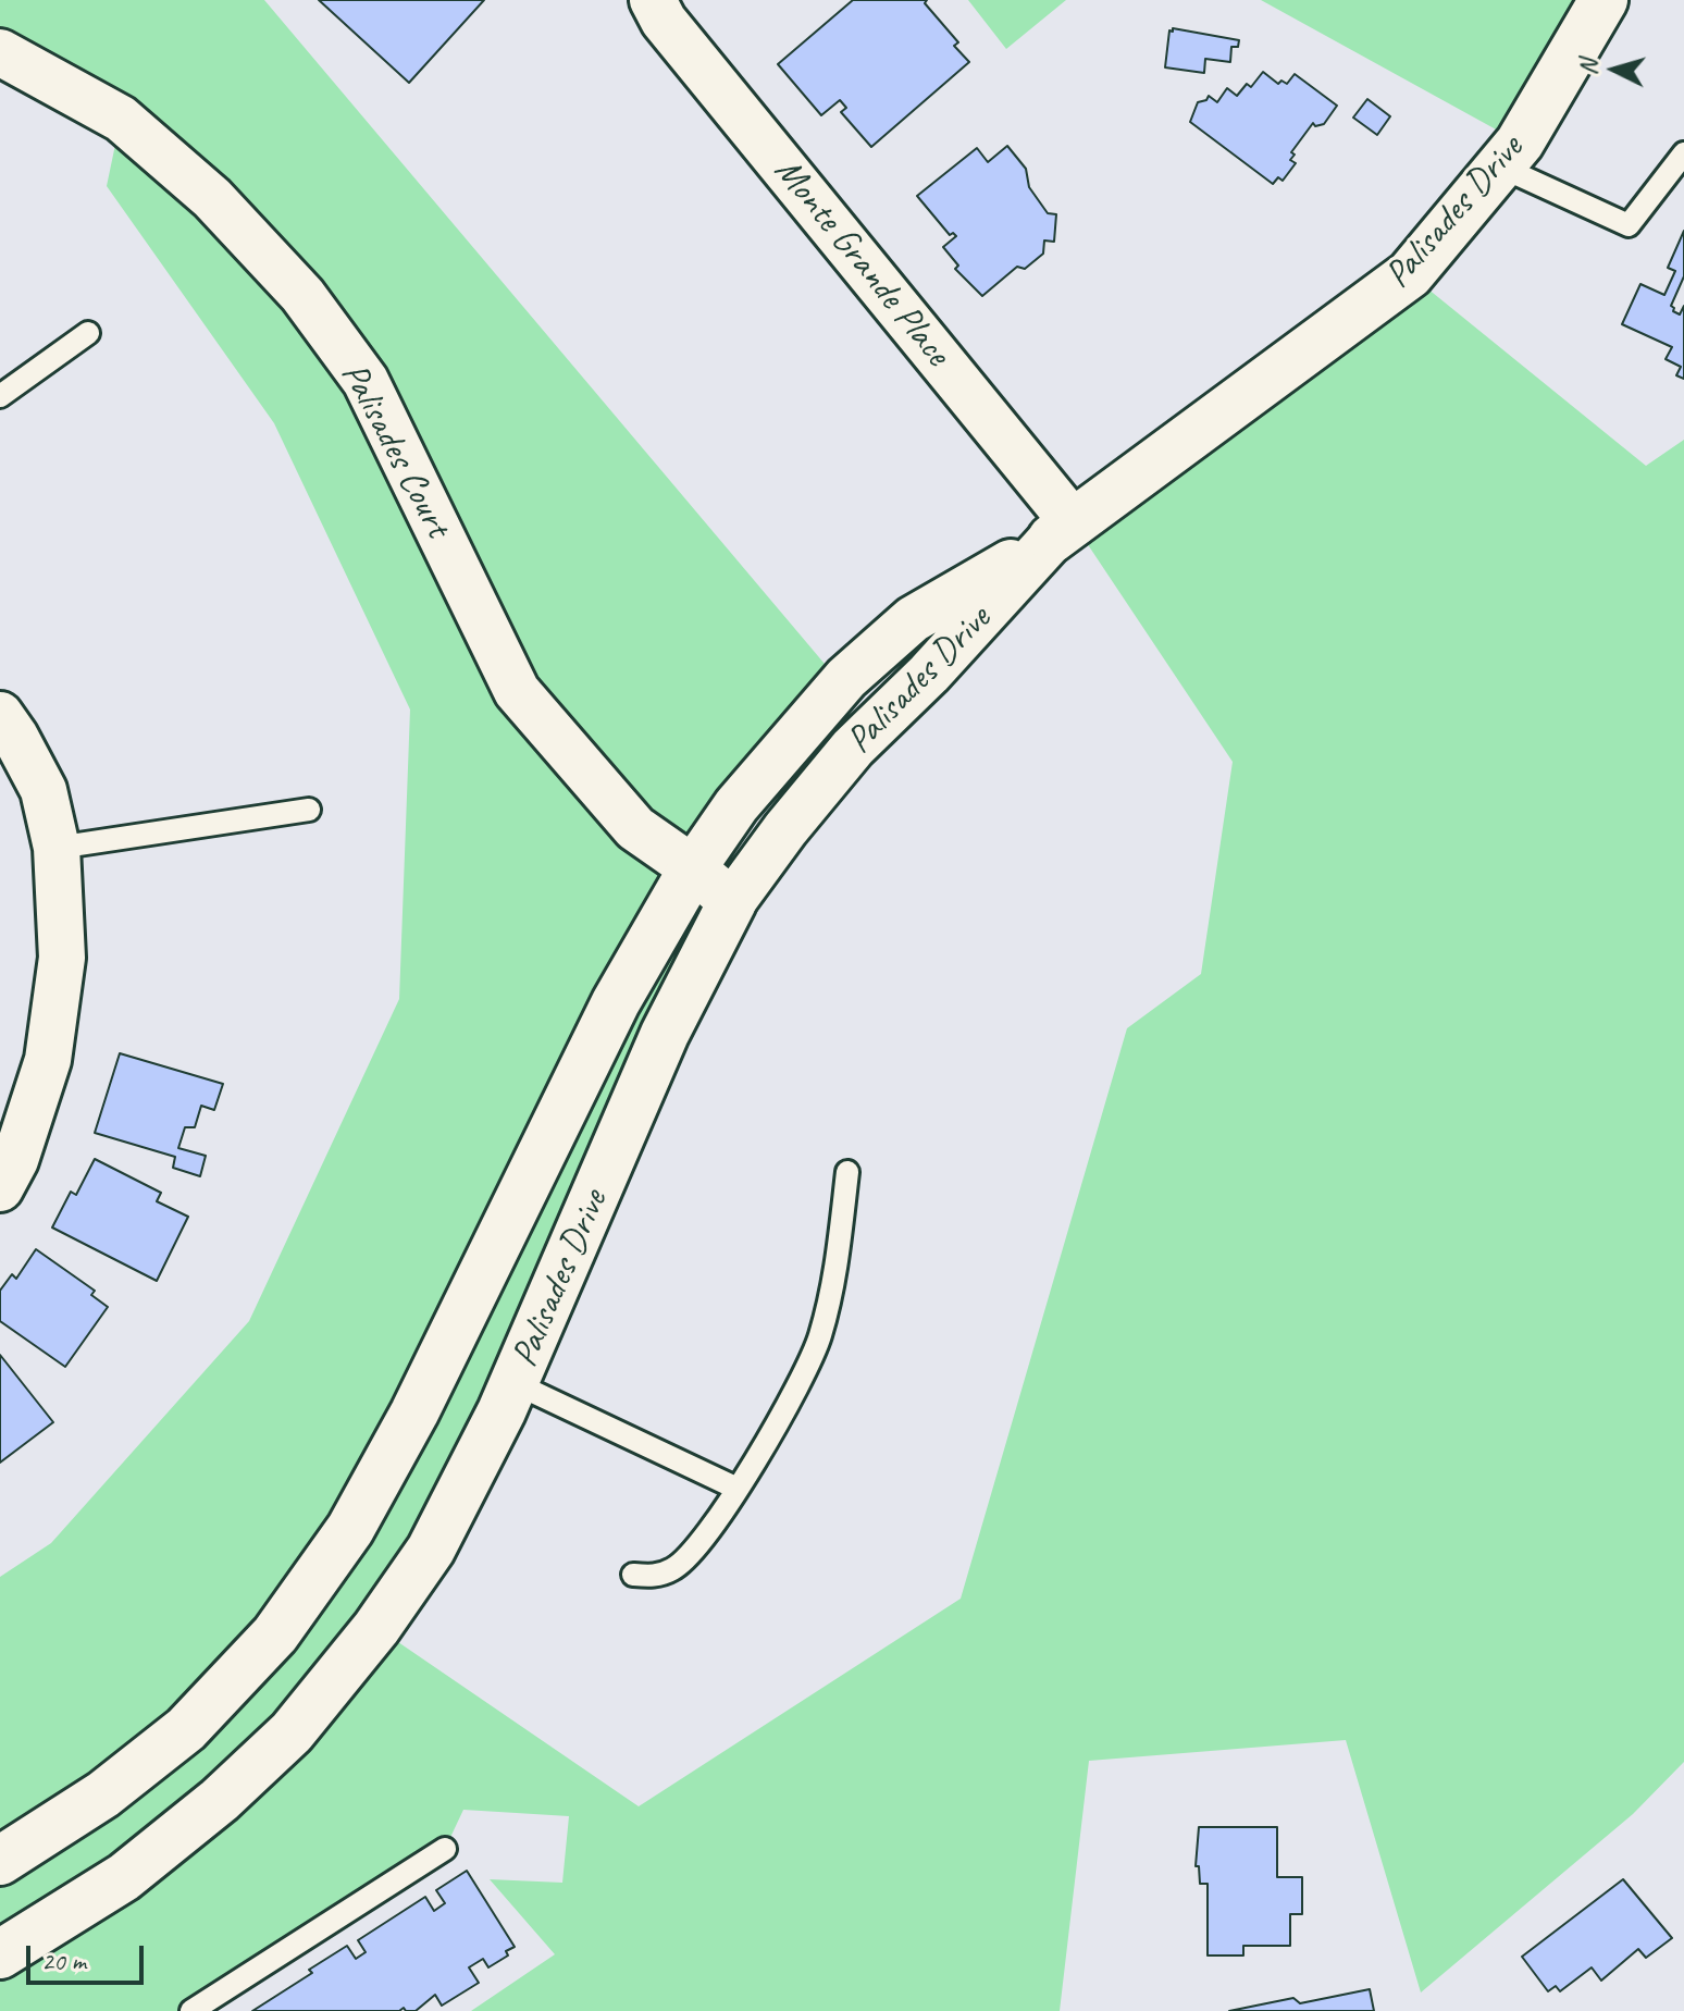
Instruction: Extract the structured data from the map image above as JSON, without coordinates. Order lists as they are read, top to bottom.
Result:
{
  "streets": {
    "street": ["Palisades Drive", "Monte Grande Place", "Palisades Court"]
  },
  "crossings": [
    ["Palisades Drive", "Monte Grande Place"],
    ["Palisades Drive", "Palisades Court"]
  ],
  "scale_bar": "20 m",
  "north": "left"
}
